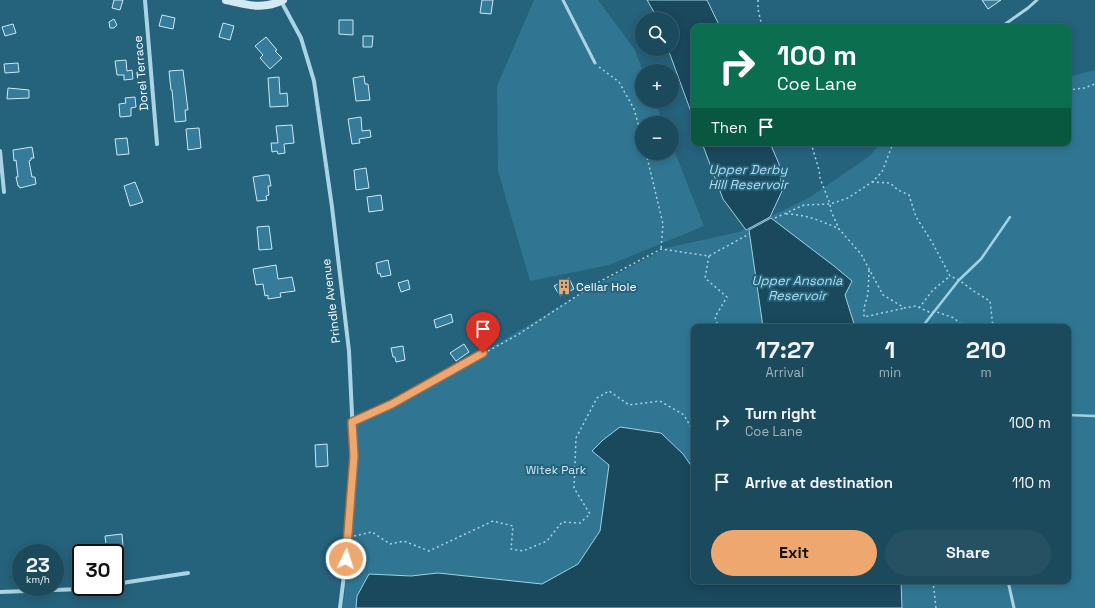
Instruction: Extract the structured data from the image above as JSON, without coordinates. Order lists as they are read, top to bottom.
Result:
{
  "streets": {
    "street": ["Dorel Terrace", "Prindle Avenue"]
  },
  "water": ["Upper Derby Hill Reservoir", "Upper Ansonia Reservoir"],
  "parks": ["Witek Park"],
  "places": {
    "building": ["Cellar Hole"]
  },
  "page": {
    "map_buttons": ["+", "−"],
    "turn": ["100 m", "Coe Lane"],
    "then": "Then",
    "eta": [
      "17:27",
      "Arrival",
      "1",
      "min",
      "210",
      "m"
    ],
    "list": [
      {
        "name": "Turn right",
        "note": "Coe Lane",
        "value": "100 m"
      },
      {
        "name": "Arrive at destination",
        "value": "110 m"
      }
    ],
    "buttons": ["Exit", "Share"],
    "speed": "23 km/h",
    "limit": "30"
  }
}
